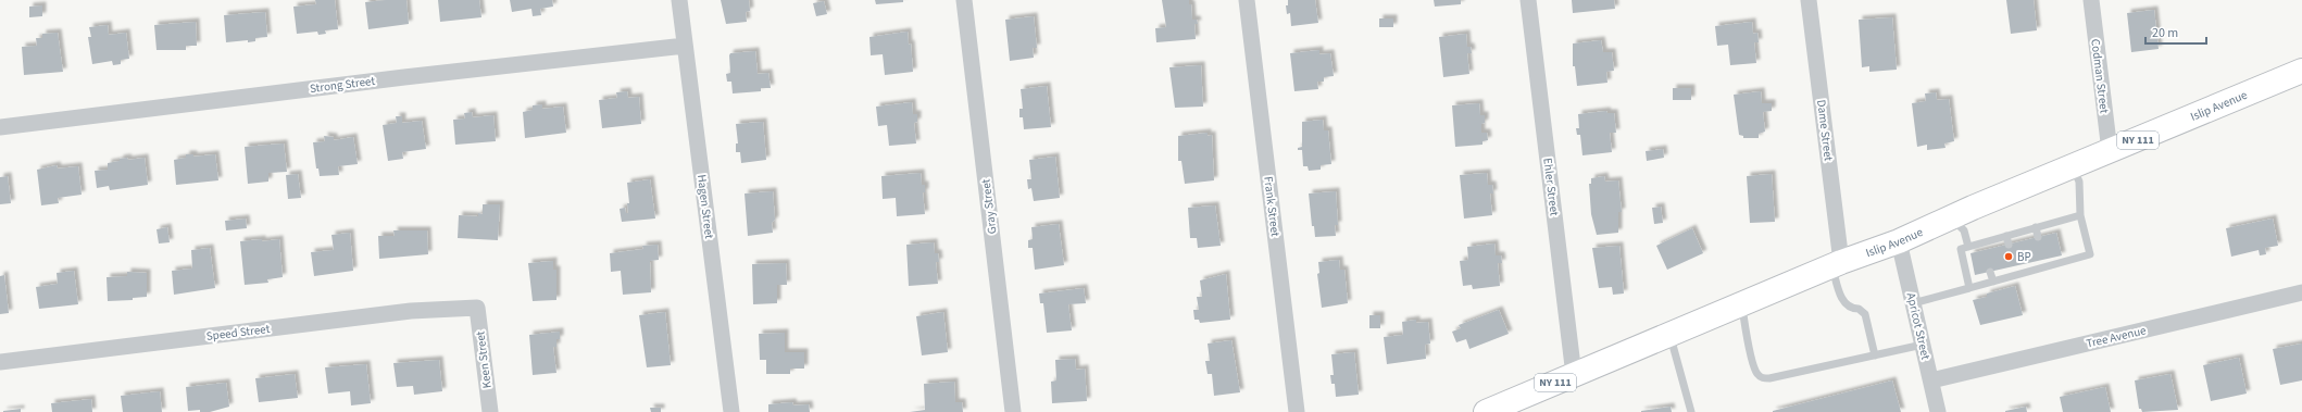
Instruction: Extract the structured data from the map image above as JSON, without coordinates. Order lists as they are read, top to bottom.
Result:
{
  "streets": {
    "main road": ["Islip Avenue", "NY 111"],
    "street": [
      "Codman Street",
      "Strong Street",
      "Dame Street",
      "Ehler Street",
      "Hagen Street",
      "Gray Street",
      "Frank Street",
      "Apricot Street",
      "Speed Street",
      "Tree Avenue",
      "Keen Street"
    ]
  },
  "crossings": [
    ["Codman Street", "Islip Avenue"],
    ["Strong Street", "Hagen Street"],
    ["Islip Avenue", "Dame Street"],
    ["Islip Avenue", "Ehler Street"],
    ["Islip Avenue", "Apricot Street"],
    ["Apricot Street", "Tree Avenue"],
    ["Speed Street", "Keen Street"]
  ],
  "places": ["BP"],
  "scale_bar": "20 m"
}
